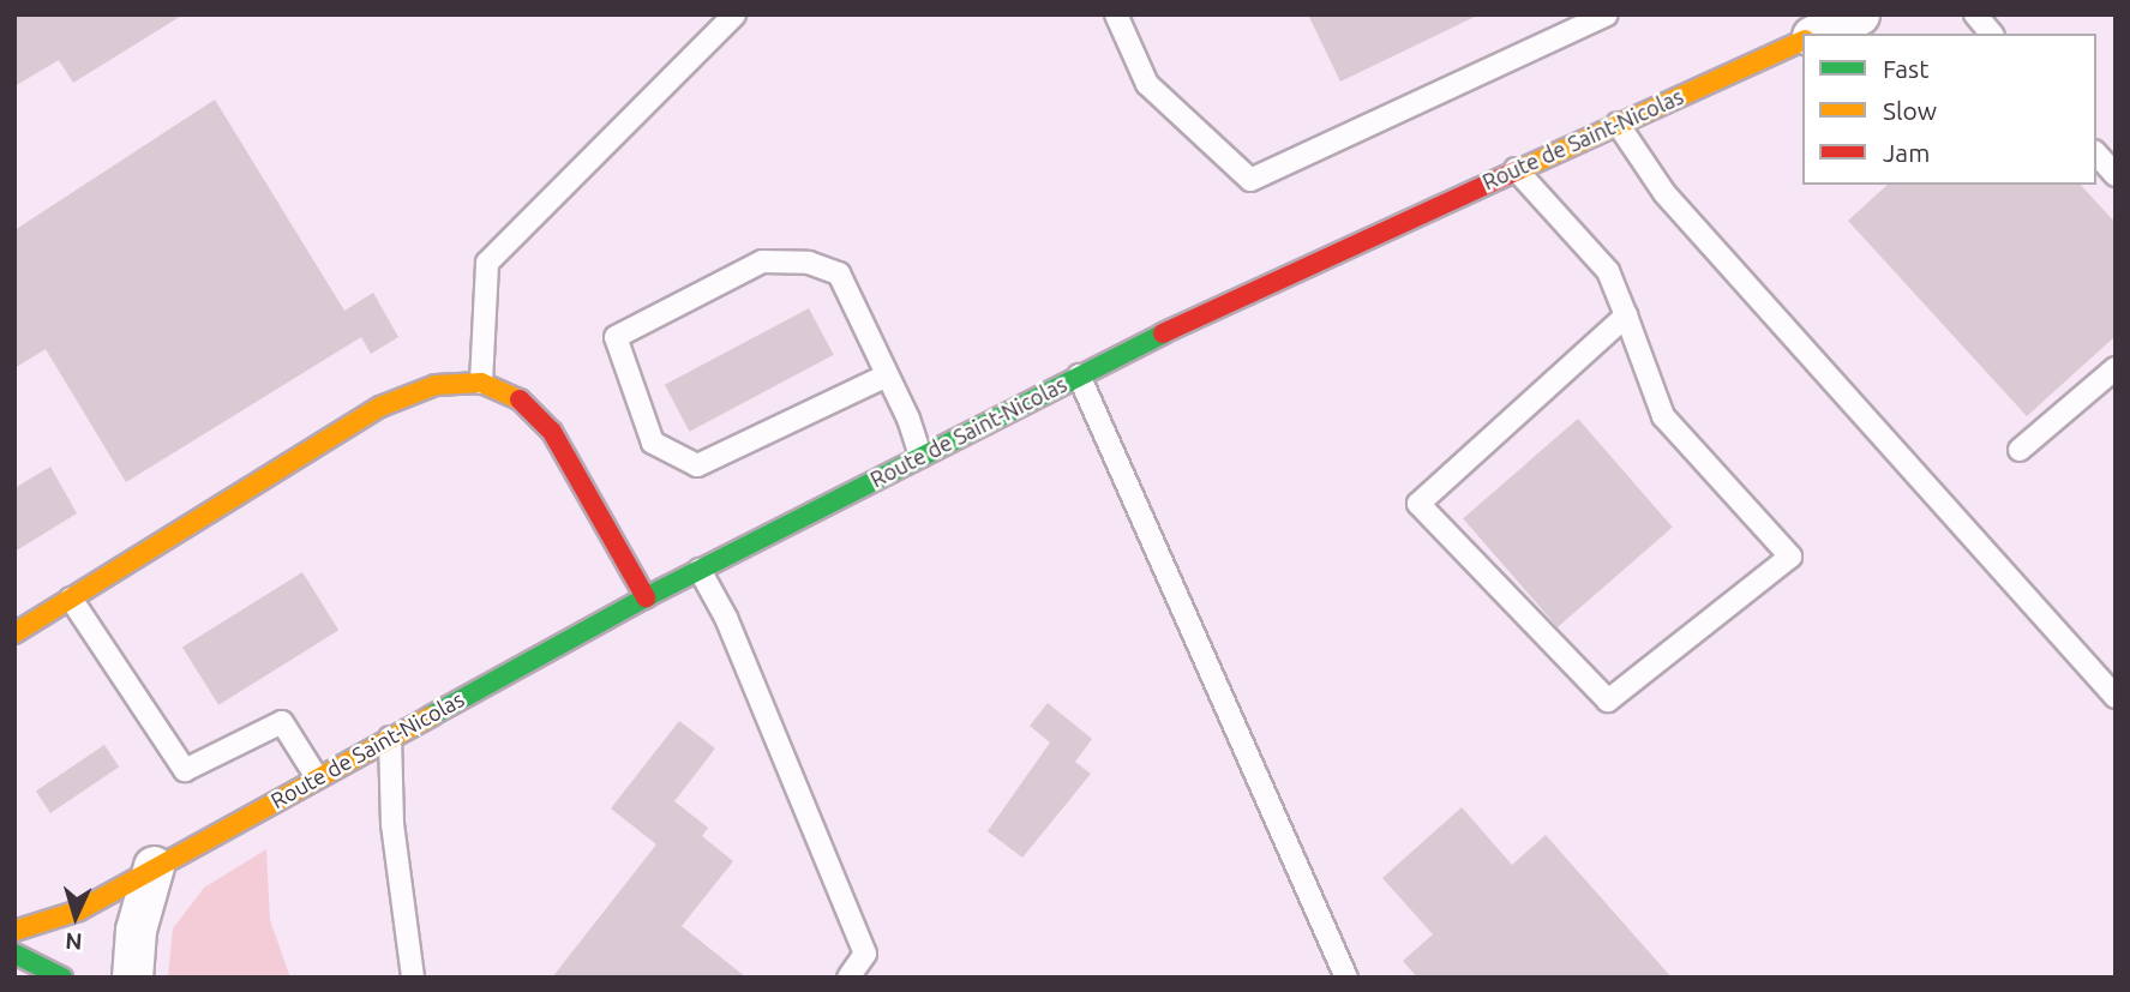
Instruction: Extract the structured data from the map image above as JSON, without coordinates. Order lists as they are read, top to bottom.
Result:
{
  "streets": {
    "street": ["Route de Saint-Nicolas"]
  },
  "legend": ["Fast", "Slow", "Jam"],
  "north": "bottom"
}
